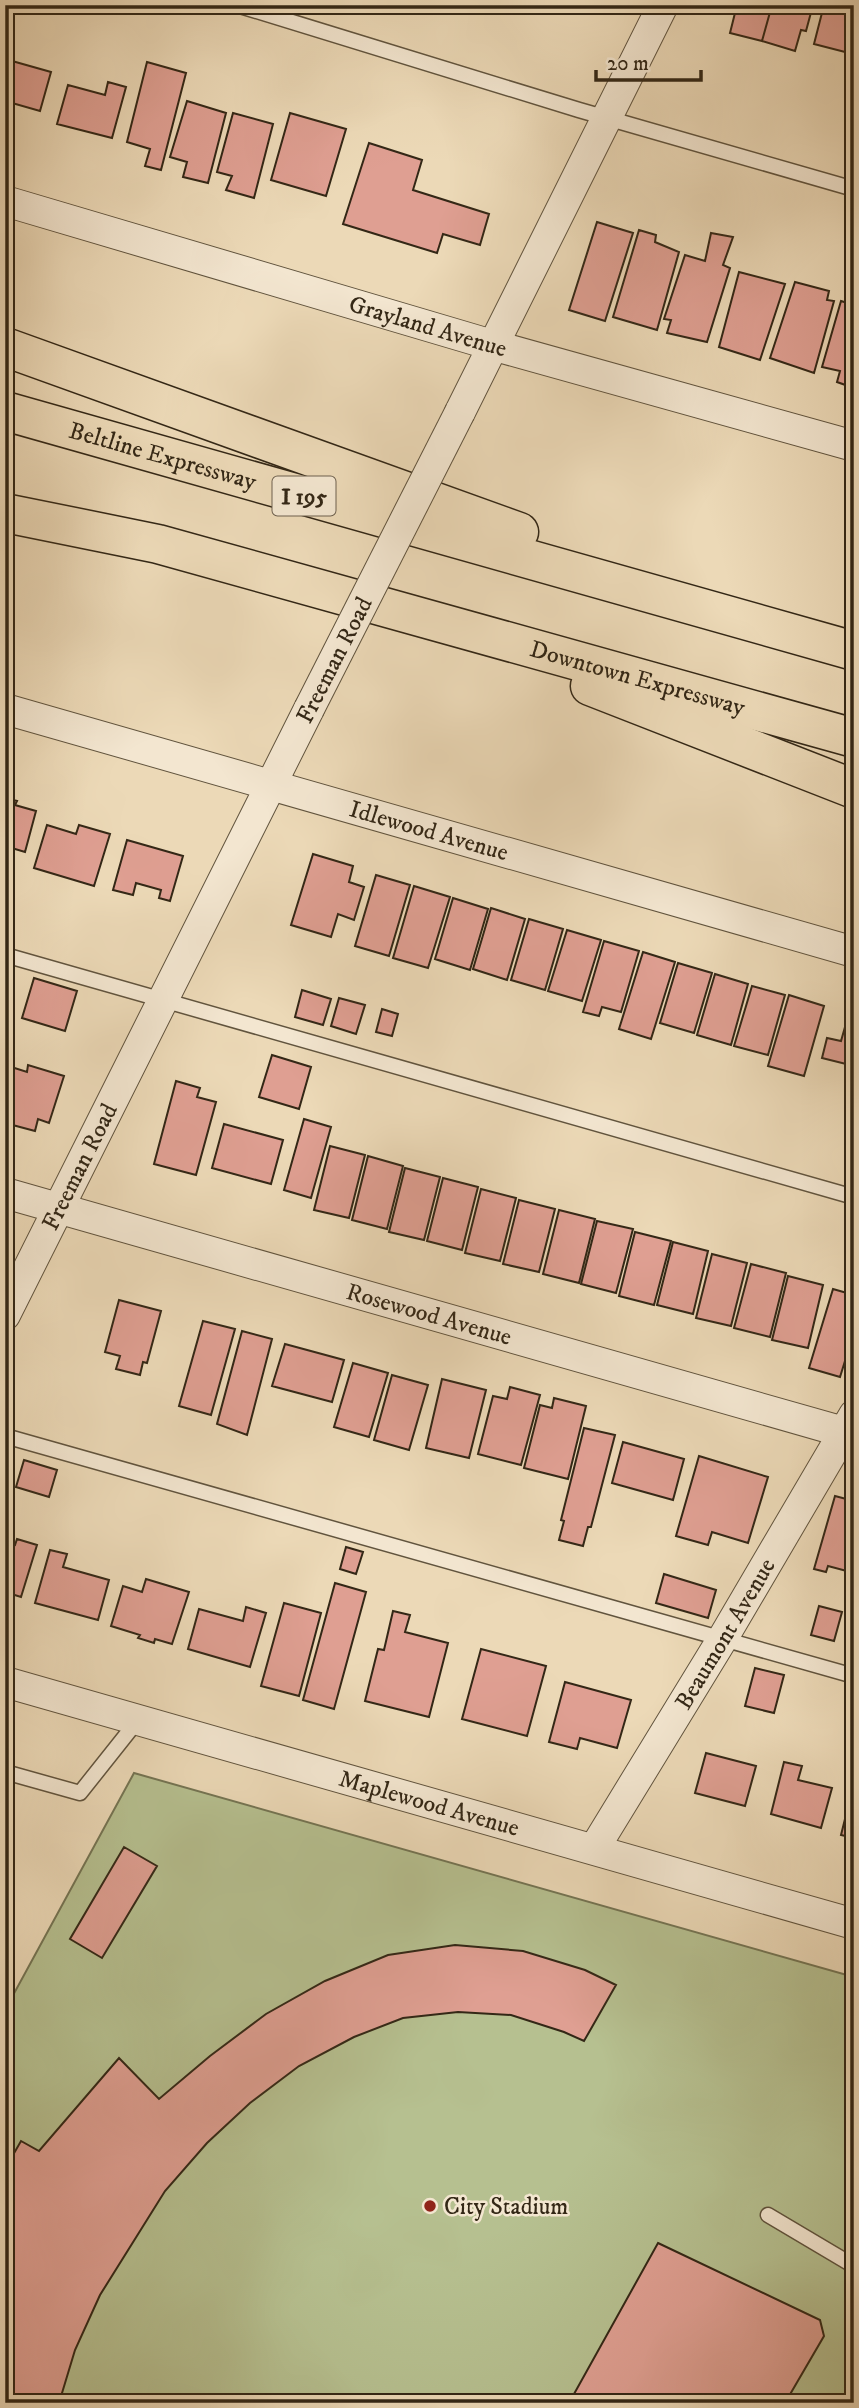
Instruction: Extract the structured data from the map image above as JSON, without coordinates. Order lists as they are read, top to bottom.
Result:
{
  "streets": {
    "highway": ["Beltline Expressway", "I 195", "Downtown Expressway"],
    "street": [
      "Grayland Avenue",
      "Freeman Road",
      "Idlewood Avenue",
      "Rosewood Avenue",
      "Beaumont Avenue",
      "Maplewood Avenue"
    ]
  },
  "crossings": [
    ["Grayland Avenue", "Freeman Road"],
    ["Beltline Expressway", "I 195"],
    ["Freeman Road", "Idlewood Avenue"],
    ["Freeman Road", "Rosewood Avenue"],
    ["Rosewood Avenue", "Beaumont Avenue"],
    ["Beaumont Avenue", "Maplewood Avenue"]
  ],
  "places": ["City Stadium"],
  "scale_bar": "20 m"
}
